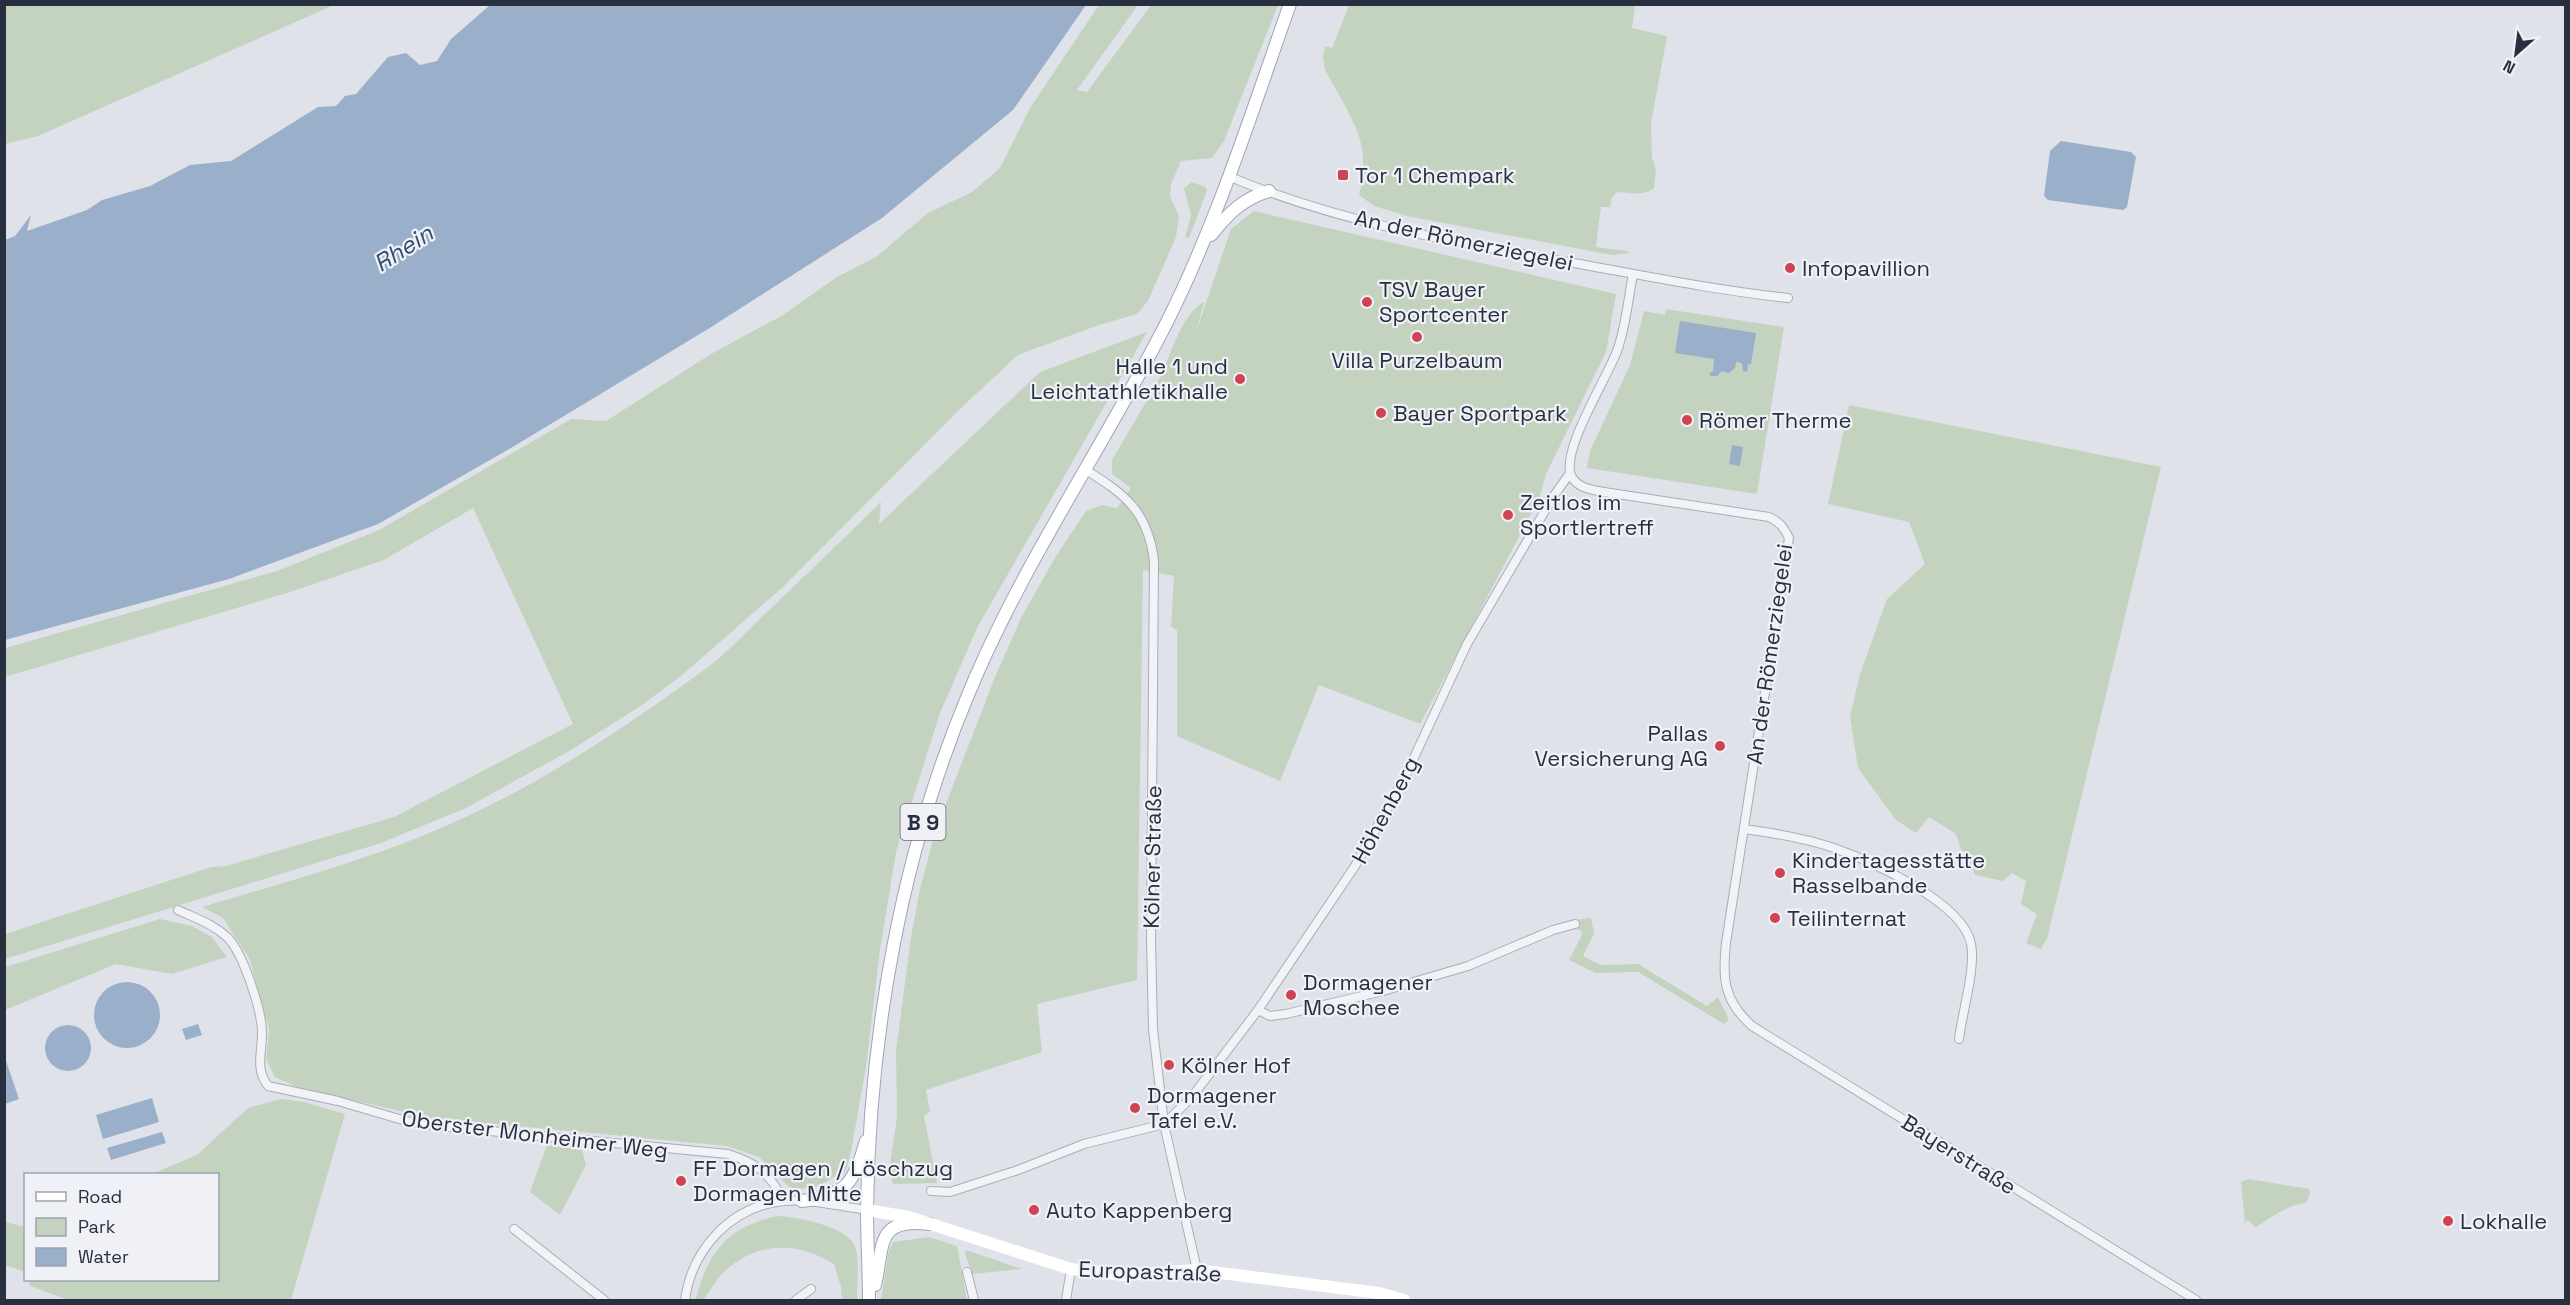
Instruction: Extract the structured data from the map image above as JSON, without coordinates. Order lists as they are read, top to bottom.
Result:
{
  "streets": {
    "main road": ["B 9", "Europastraße"],
    "street": [
      "An der Römerziegelei",
      "Höhenberg",
      "Kölner Straße",
      "Oberster Monheimer Weg",
      "Bayerstraße"
    ]
  },
  "crossings": [
    ["An der Römerziegelei", "Höhenberg"],
    ["An der Römerziegelei", "B 9"],
    ["An der Römerziegelei", "Bayerstraße"],
    ["Höhenberg", "Kölner Straße"],
    ["B 9", "Kölner Straße"],
    ["B 9", "Europastraße"],
    ["Kölner Straße", "Europastraße"]
  ],
  "water": ["Rhein"],
  "places": {
    "transit": ["Tor 1 Chempark"],
    "other": [
      "Infopavillion",
      "TSV Bayer Sportcenter",
      "Villa Purzelbaum",
      "Halle 1 und Leichtathletikhalle",
      "Bayer Sportpark",
      "Römer Therme",
      "Zeitlos im Sportlertreff",
      "Pallas Versicherung AG",
      "Kindertagesstätte Rasselbande",
      "Teilinternat",
      "Dormagener Moschee",
      "Kölner Hof",
      "Dormagener Tafel e.V.",
      "FF Dormagen / Löschzug Dormagen Mitte",
      "Auto Kappenberg",
      "Lokhalle"
    ]
  },
  "legend": ["Road", "Park", "Water"],
  "north": "bottom left"
}
